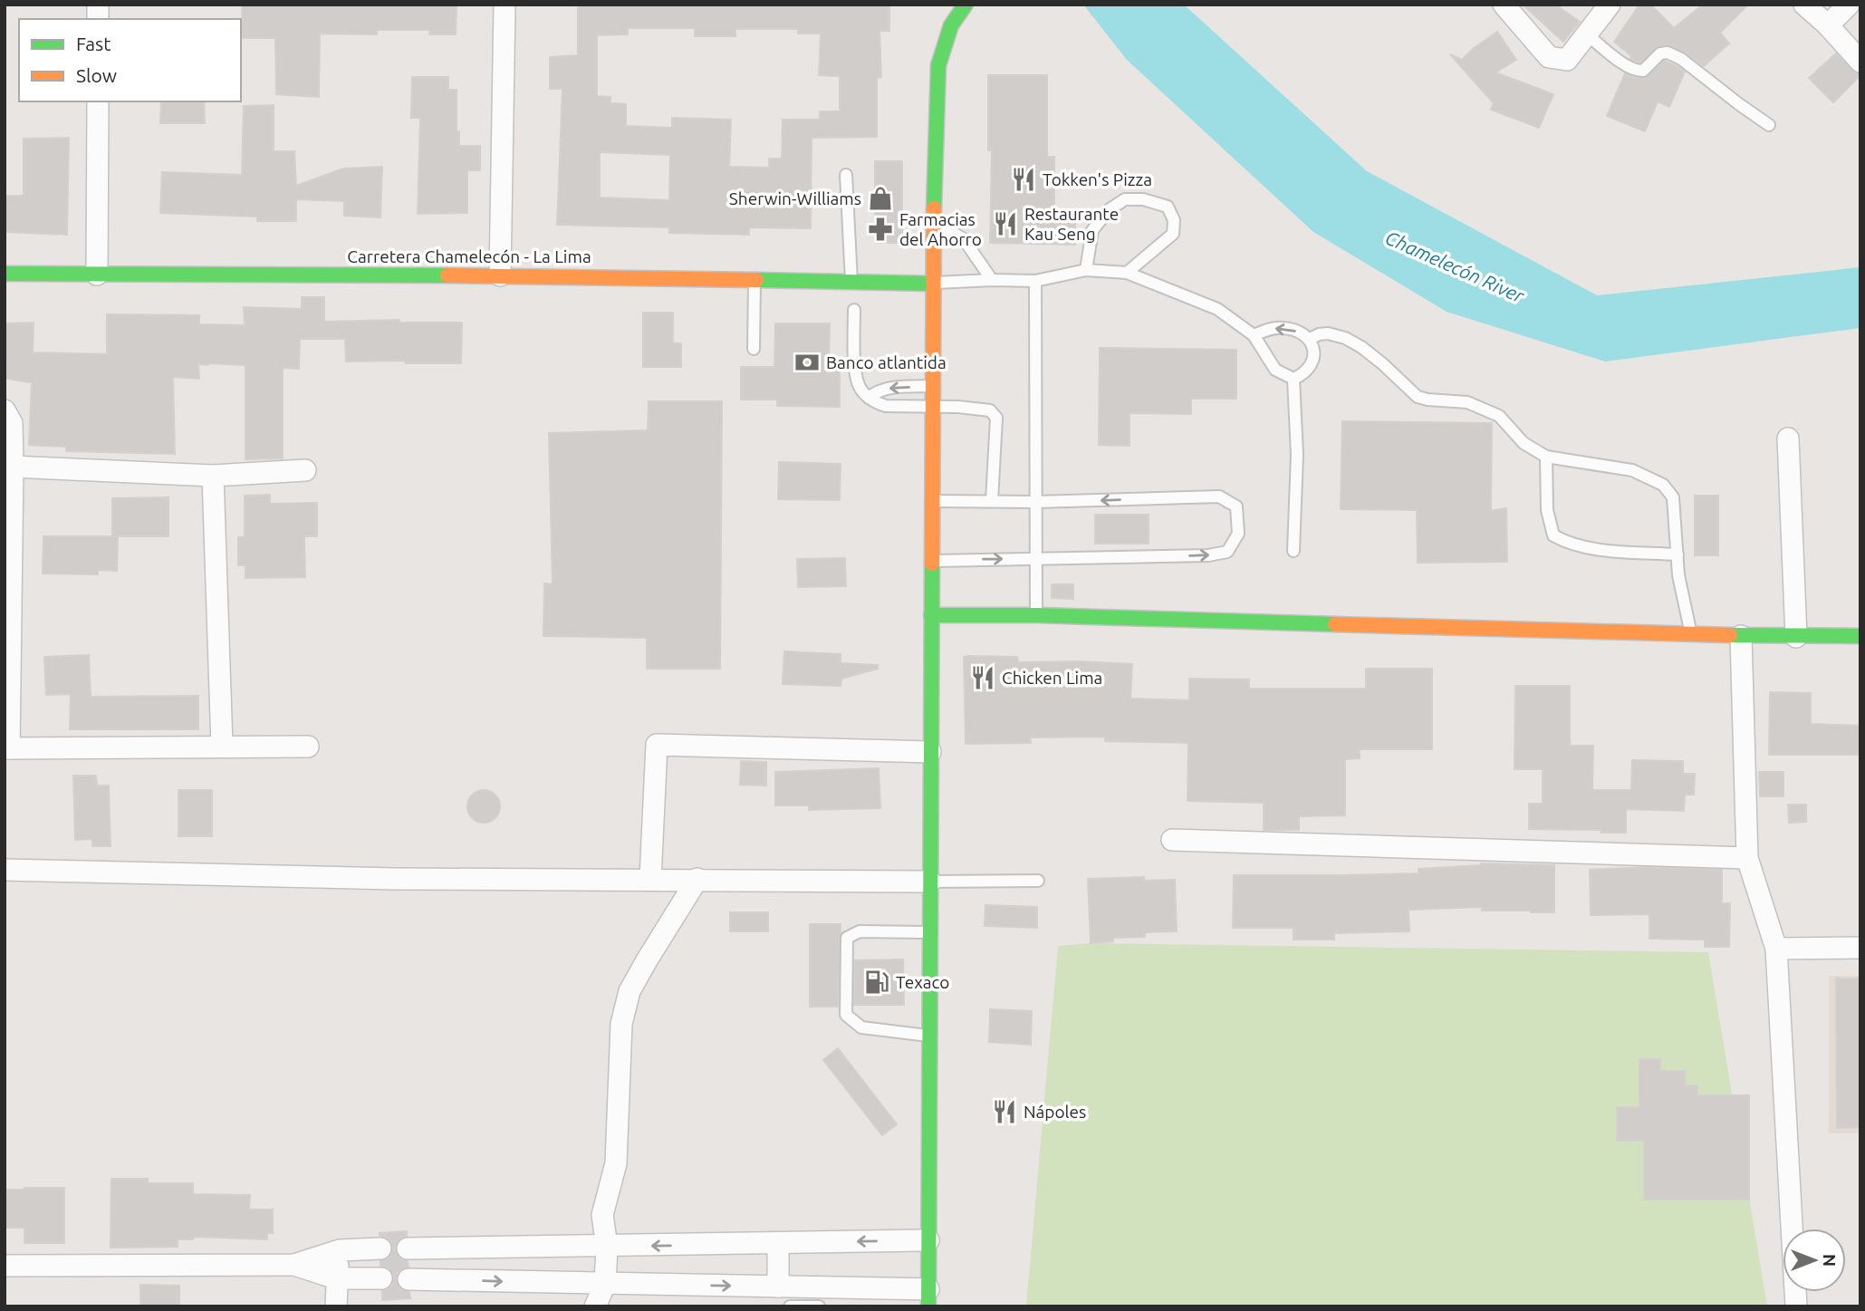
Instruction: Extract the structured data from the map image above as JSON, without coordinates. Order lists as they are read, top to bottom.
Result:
{
  "streets": {
    "street": ["Carretera Chamelecón - La Lima"]
  },
  "water": ["Chamelecón River"],
  "places": {
    "restaurant": [
      "Tokken's Pizza",
      "Restaurante Kau Seng",
      "Chicken Lima",
      "Nápoles"
    ],
    "shop": ["Sherwin-Williams"],
    "pharmacy": ["Farmacias del Ahorro"],
    "bank": ["Banco atlantida"],
    "fuel station": ["Texaco"]
  },
  "legend": ["Fast", "Slow"],
  "north": "right"
}
